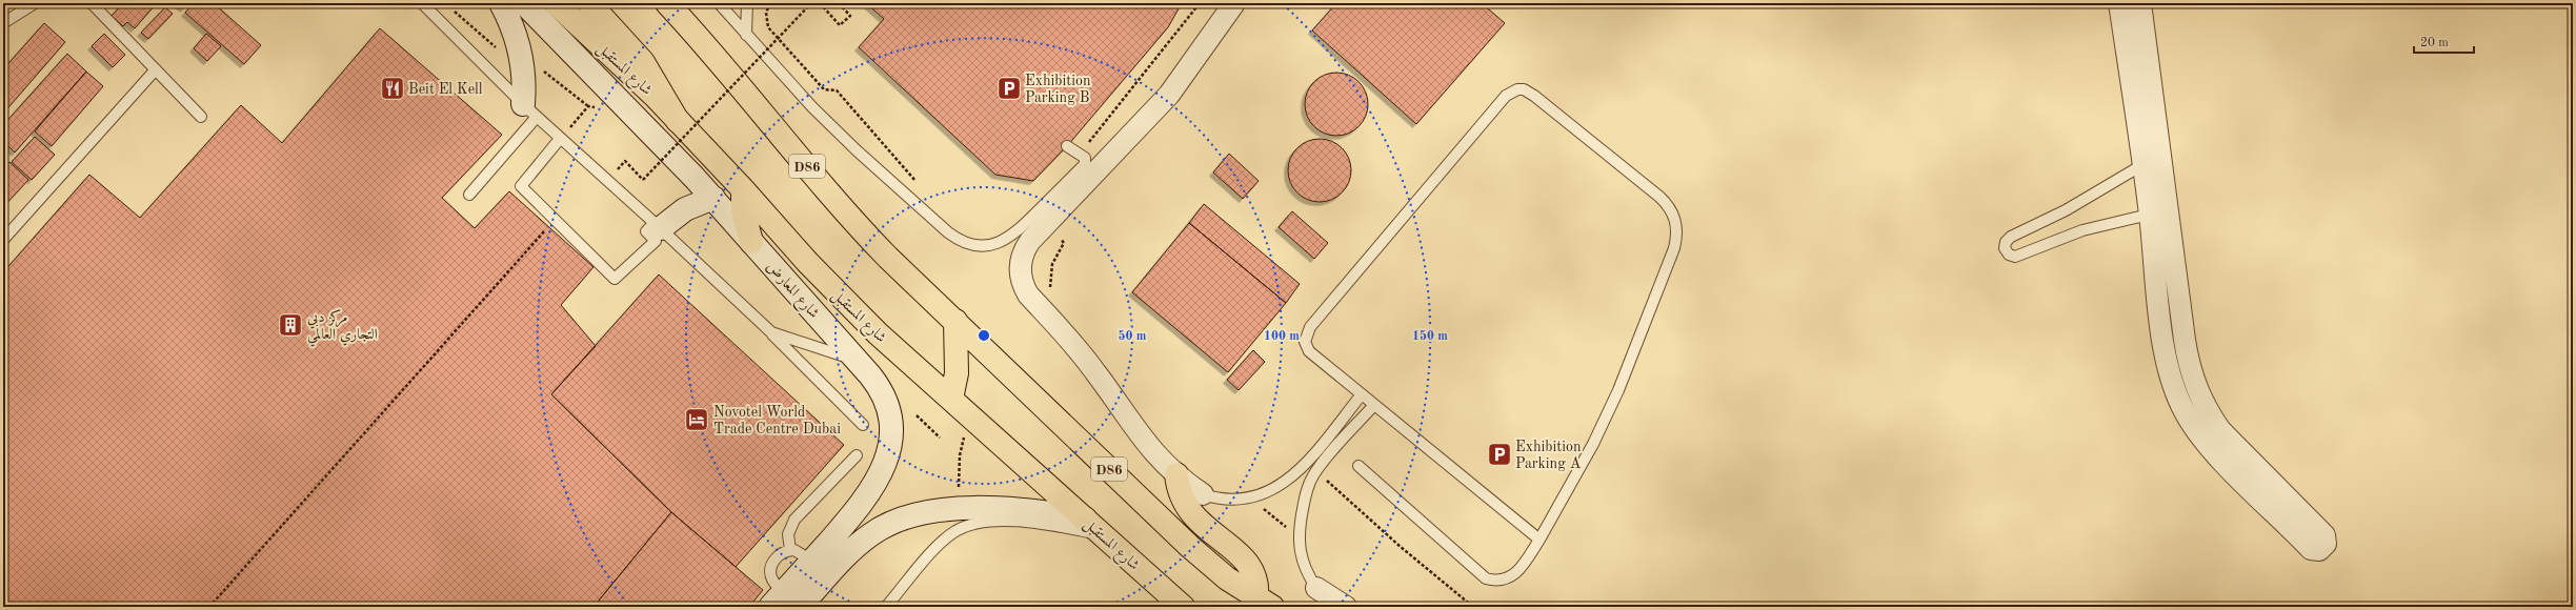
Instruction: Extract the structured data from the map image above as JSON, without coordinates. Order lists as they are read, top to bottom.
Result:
{
  "streets": {
    "main road": ["شارع المستقبل", "D86"],
    "street": ["شارع المعارض"]
  },
  "places": {
    "restaurant": ["Beit El Kell"],
    "parking": ["Exhibition Parking B", "Exhibition Parking A"],
    "building": ["مركز دبي التجاري العالمي"],
    "hotel": ["Novotel World Trade Centre Dubai"]
  },
  "scale_bar": "20 m",
  "rings": ["50 m", "100 m", "150 m"]
}
